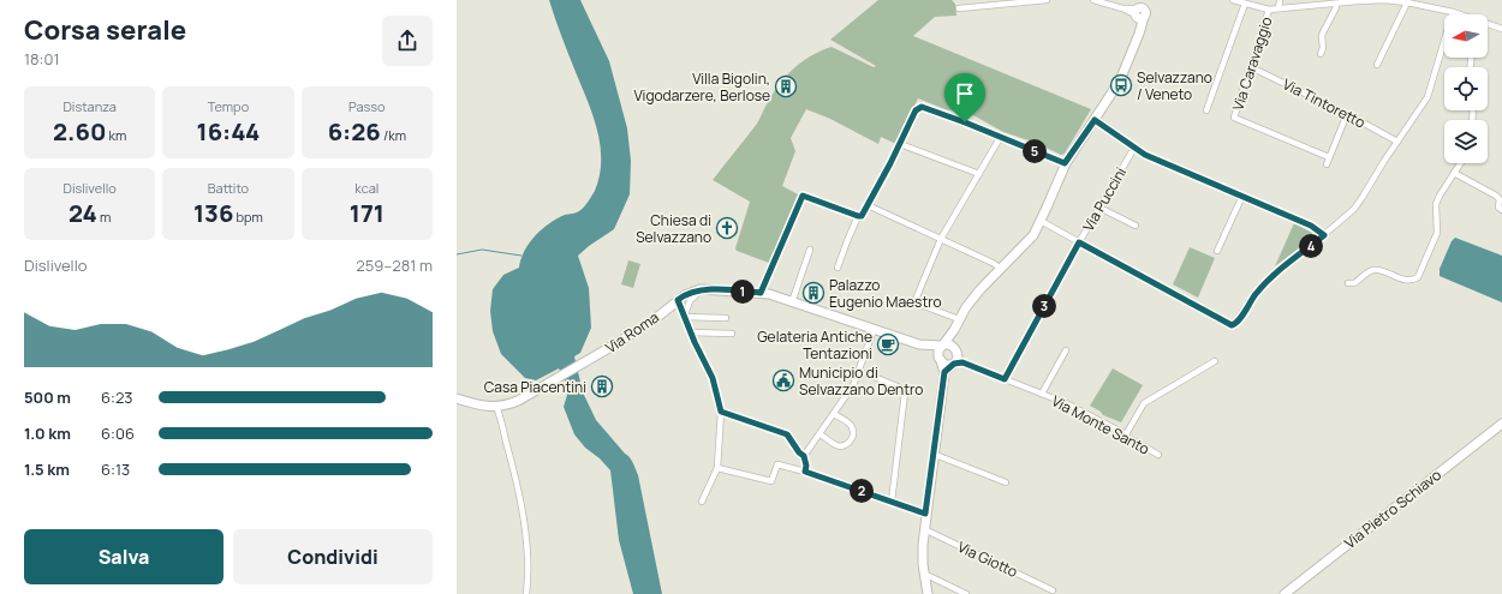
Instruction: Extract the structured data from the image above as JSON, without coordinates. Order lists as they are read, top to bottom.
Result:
{
  "streets": {
    "street": [
      "Via Caravaggio",
      "Via Tintoretto",
      "Via Puccini",
      "Via Roma",
      "Via Monte Santo",
      "Via Pietro Schiavo",
      "Via Giotto"
    ]
  },
  "crossings": [
    ["Via Caravaggio", "Via Tintoretto"],
    ["Via Puccini", "Via Monte Santo"],
    ["Via Roma", "Via Monte Santo"]
  ],
  "places": {
    "bus stop": ["Selvazzano / Veneto"],
    "building": ["Villa Bigolin, Vigodarzere, Berlose", "Palazzo Eugenio Maestro", "Casa Piacentini"],
    "church": ["Chiesa di Selvazzano"],
    "cafe": ["Gelateria Antiche Tentazioni"],
    "public building": ["Municipio di Selvazzano Dentro"]
  },
  "north": "left",
  "page": {
    "heading": ["Corsa serale", "18:01"],
    "stats": [
      ["Distanza", "2.60 km"],
      ["Tempo", "16:44"],
      ["Passo", "6:26 /km"],
      ["Dislivello", "24 m"],
      ["Battito", "136 bpm"],
      ["kcal", "171"]
    ],
    "pins": [
      "5",
      "4",
      "1",
      "3",
      "2"
    ],
    "chart": ["Dislivello", "259–281 m"],
    "list": [
      {
        "name": "500 m",
        "note": "6:23"
      },
      {
        "name": "1.0 km",
        "note": "6:06"
      },
      {
        "name": "1.5 km",
        "note": "6:13"
      }
    ],
    "buttons": ["Salva", "Condividi"]
  }
}
